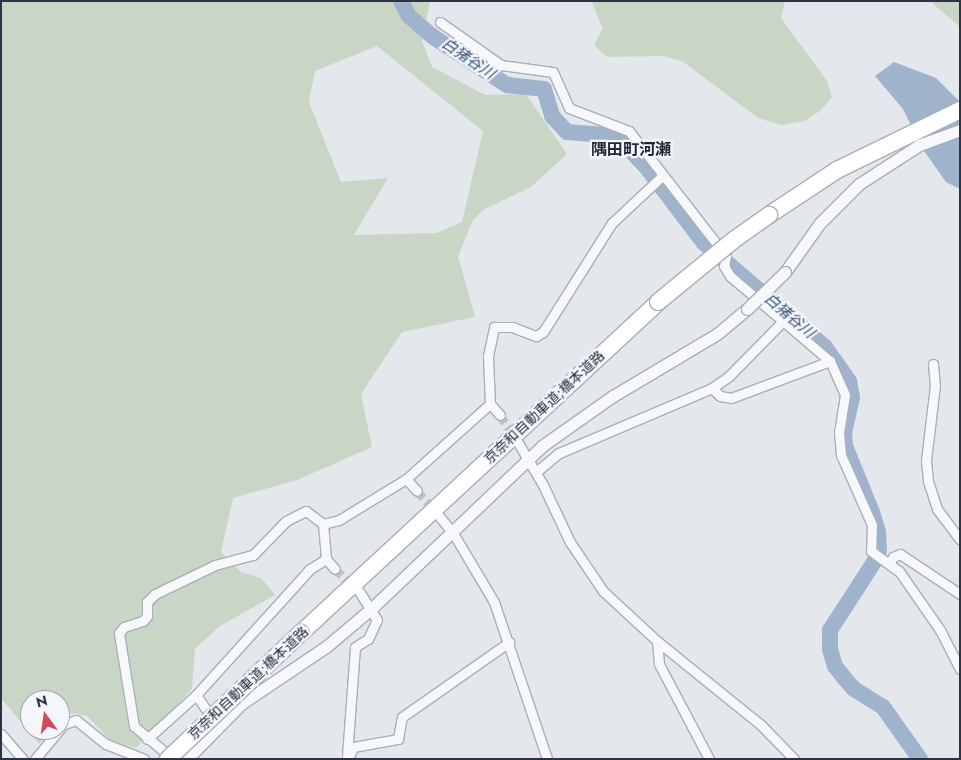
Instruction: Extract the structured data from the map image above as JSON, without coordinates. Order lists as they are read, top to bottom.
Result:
{
  "streets": {
    "highway": ["京奈和自動車道;橋本道路"]
  },
  "districts": ["隅田町河瀬"],
  "water": ["白猪谷川"],
  "north": "top"
}
